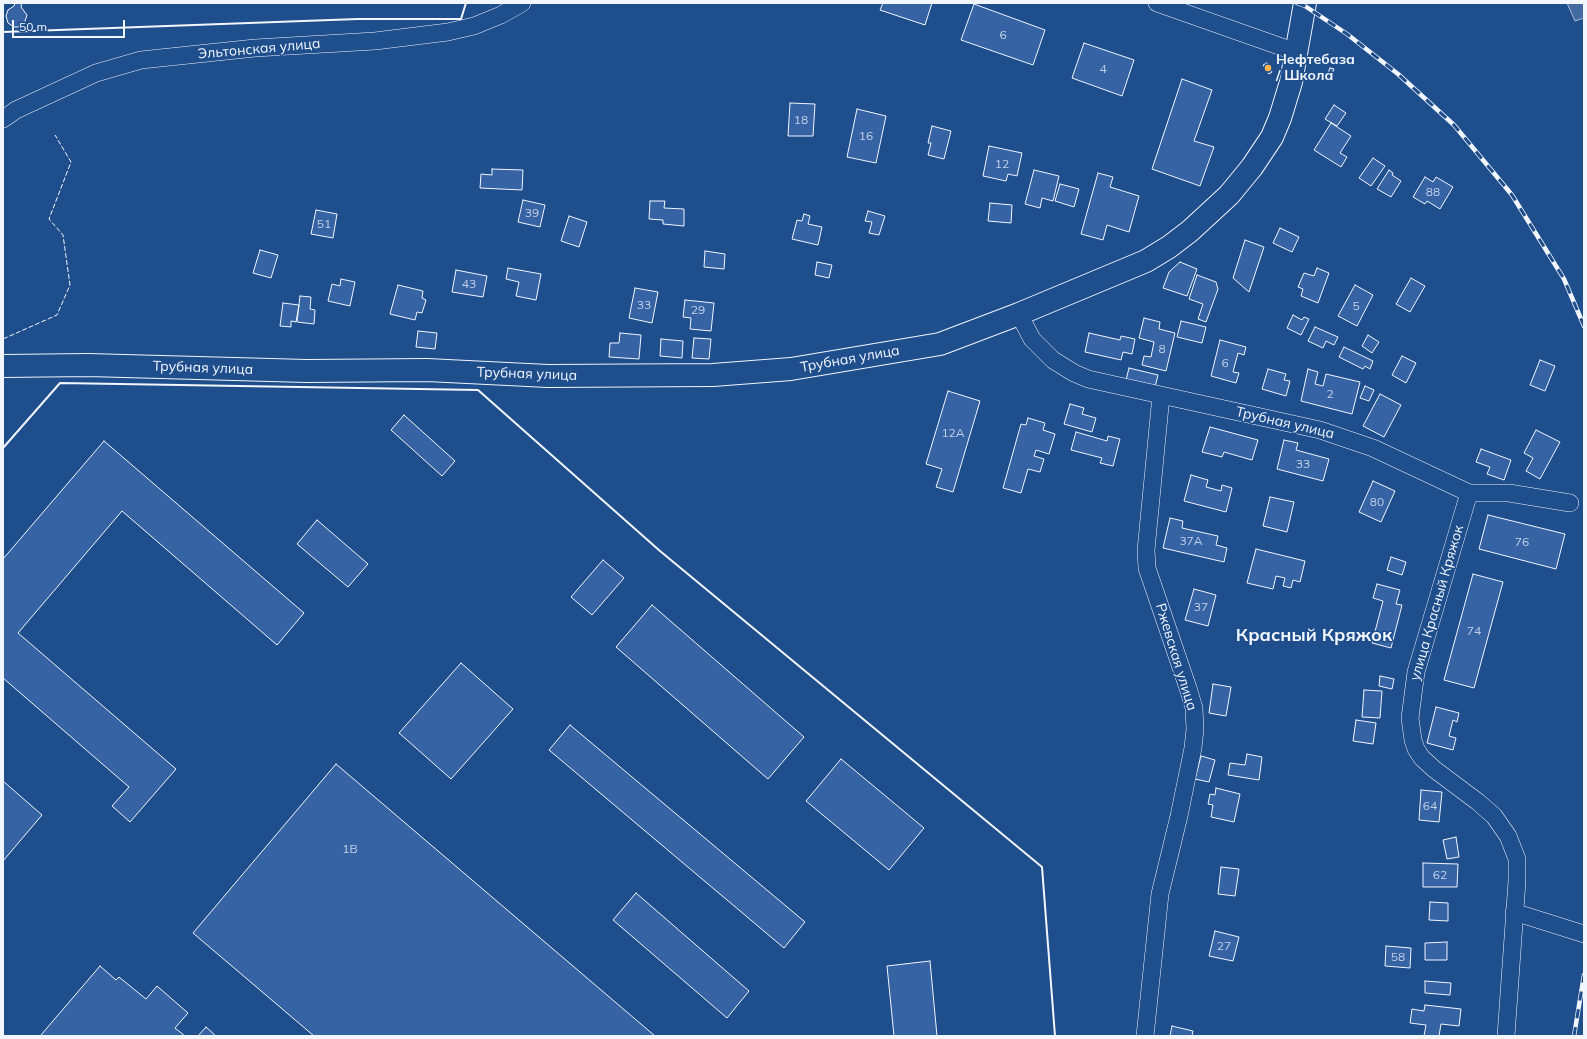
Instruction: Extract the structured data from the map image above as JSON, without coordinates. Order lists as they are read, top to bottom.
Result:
{
  "streets": {
    "main road": ["Трубная улица"],
    "street": ["Эльтонская улица", "улица Красный Кряжок", "Ржевская улица"]
  },
  "crossings": [
    ["Трубная улица", "улица Красный Кряжок"],
    ["Трубная улица", "Ржевская улица"]
  ],
  "districts": ["Красный Кряжок"],
  "places": ["Нефтебаза / Школа"],
  "house_numbers": [
    "6",
    "4",
    "18",
    "16",
    "12",
    "88",
    "39",
    "51",
    "43",
    "33",
    "5",
    "29",
    "8",
    "6",
    "2",
    "12А",
    "33",
    "80",
    "37А",
    "76",
    "37",
    "74",
    "64",
    "1В",
    "62",
    "27",
    "58"
  ],
  "scale_bar": "50 m"
}
